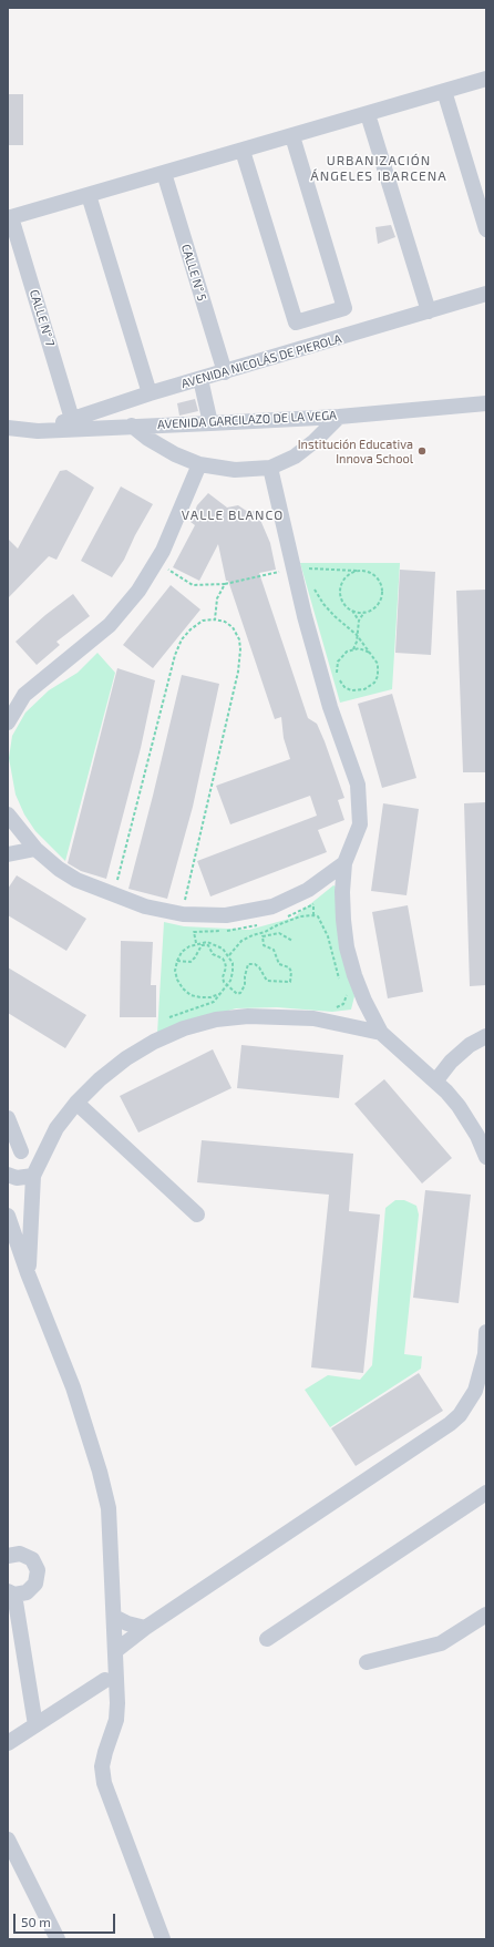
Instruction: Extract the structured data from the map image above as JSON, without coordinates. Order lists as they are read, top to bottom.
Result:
{
  "streets": {
    "street": [
      "CALLE N° 5",
      "CALLE N° 7",
      "AVENIDA NICOLÁS DE PIEROLA",
      "AVENIDA GARCILAZO DE LA VEGA"
    ]
  },
  "crossings": [
    ["CALLE N° 5", "AVENIDA NICOLÁS DE PIEROLA"],
    ["CALLE N° 7", "AVENIDA NICOLÁS DE PIEROLA"],
    ["AVENIDA NICOLÁS DE PIEROLA", "AVENIDA GARCILAZO DE LA VEGA"]
  ],
  "districts": ["URBANIZACIÓN ÁNGELES IBARCENA", "VALLE BLANCO"],
  "places": ["Institución Educativa Innova School"],
  "scale_bar": "50 m"
}
